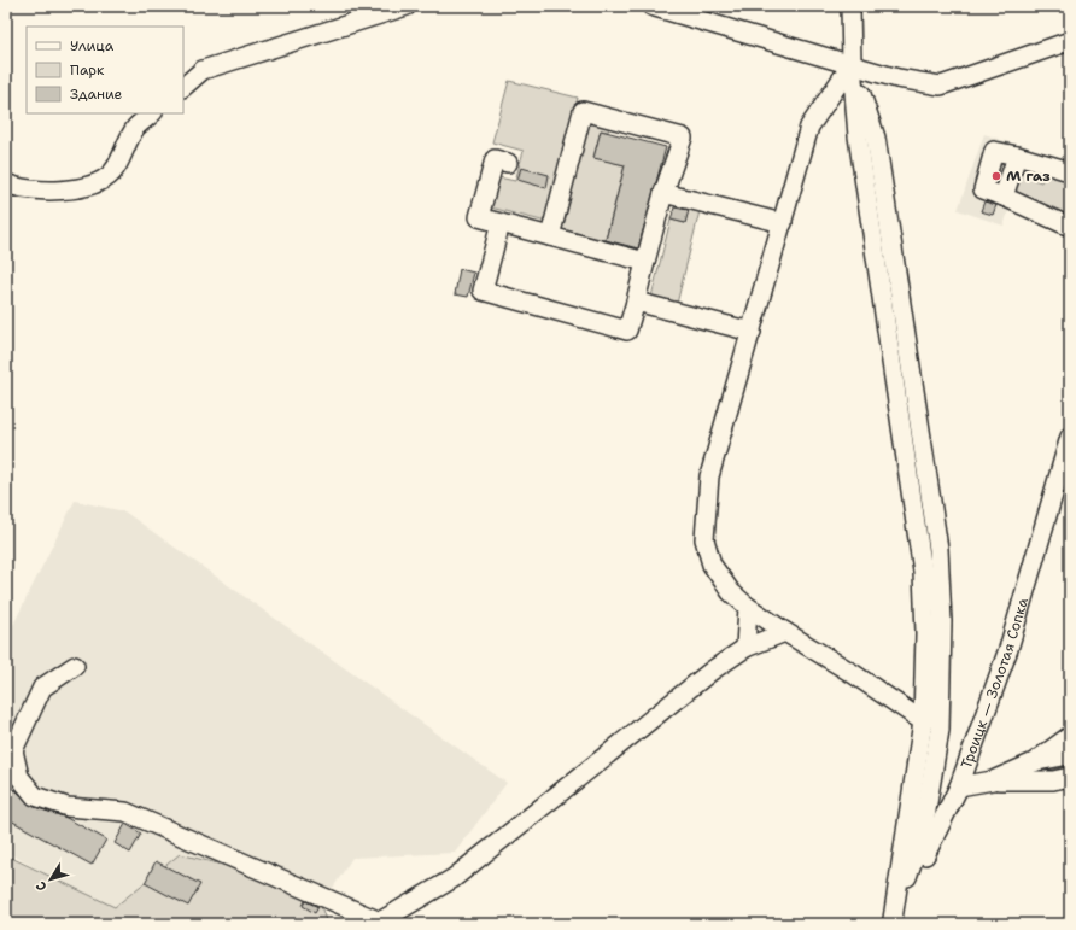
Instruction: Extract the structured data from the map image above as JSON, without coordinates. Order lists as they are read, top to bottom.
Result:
{
  "streets": {
    "street": ["Троицк — Золотая Сопка"]
  },
  "places": ["М газ"],
  "legend": ["Улица", "Парк", "Здание"],
  "north": "bottom left"
}
